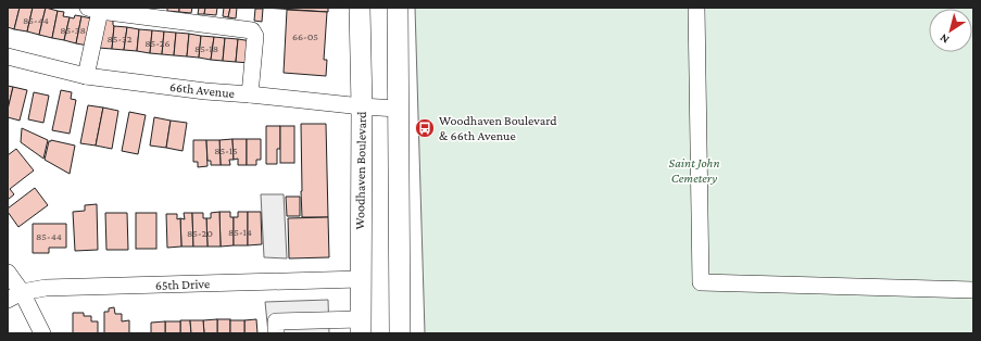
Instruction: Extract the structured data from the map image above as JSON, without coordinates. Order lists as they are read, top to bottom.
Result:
{
  "streets": {
    "main road": ["Woodhaven Boulevard"],
    "street": ["66th Avenue", "65th Drive"]
  },
  "crossings": [
    ["66th Avenue", "Woodhaven Boulevard"],
    ["Woodhaven Boulevard", "65th Drive"]
  ],
  "parks": ["Saint John Cemetery"],
  "places": {
    "bus stop": ["Woodhaven Boulevard & 66th Avenue"]
  },
  "house_numbers": [
    "85-44",
    "85-38",
    "66-05",
    "85-32",
    "85-26",
    "85-18",
    "85-15",
    "85-14",
    "85-20",
    "85-44"
  ],
  "north": "bottom left"
}
